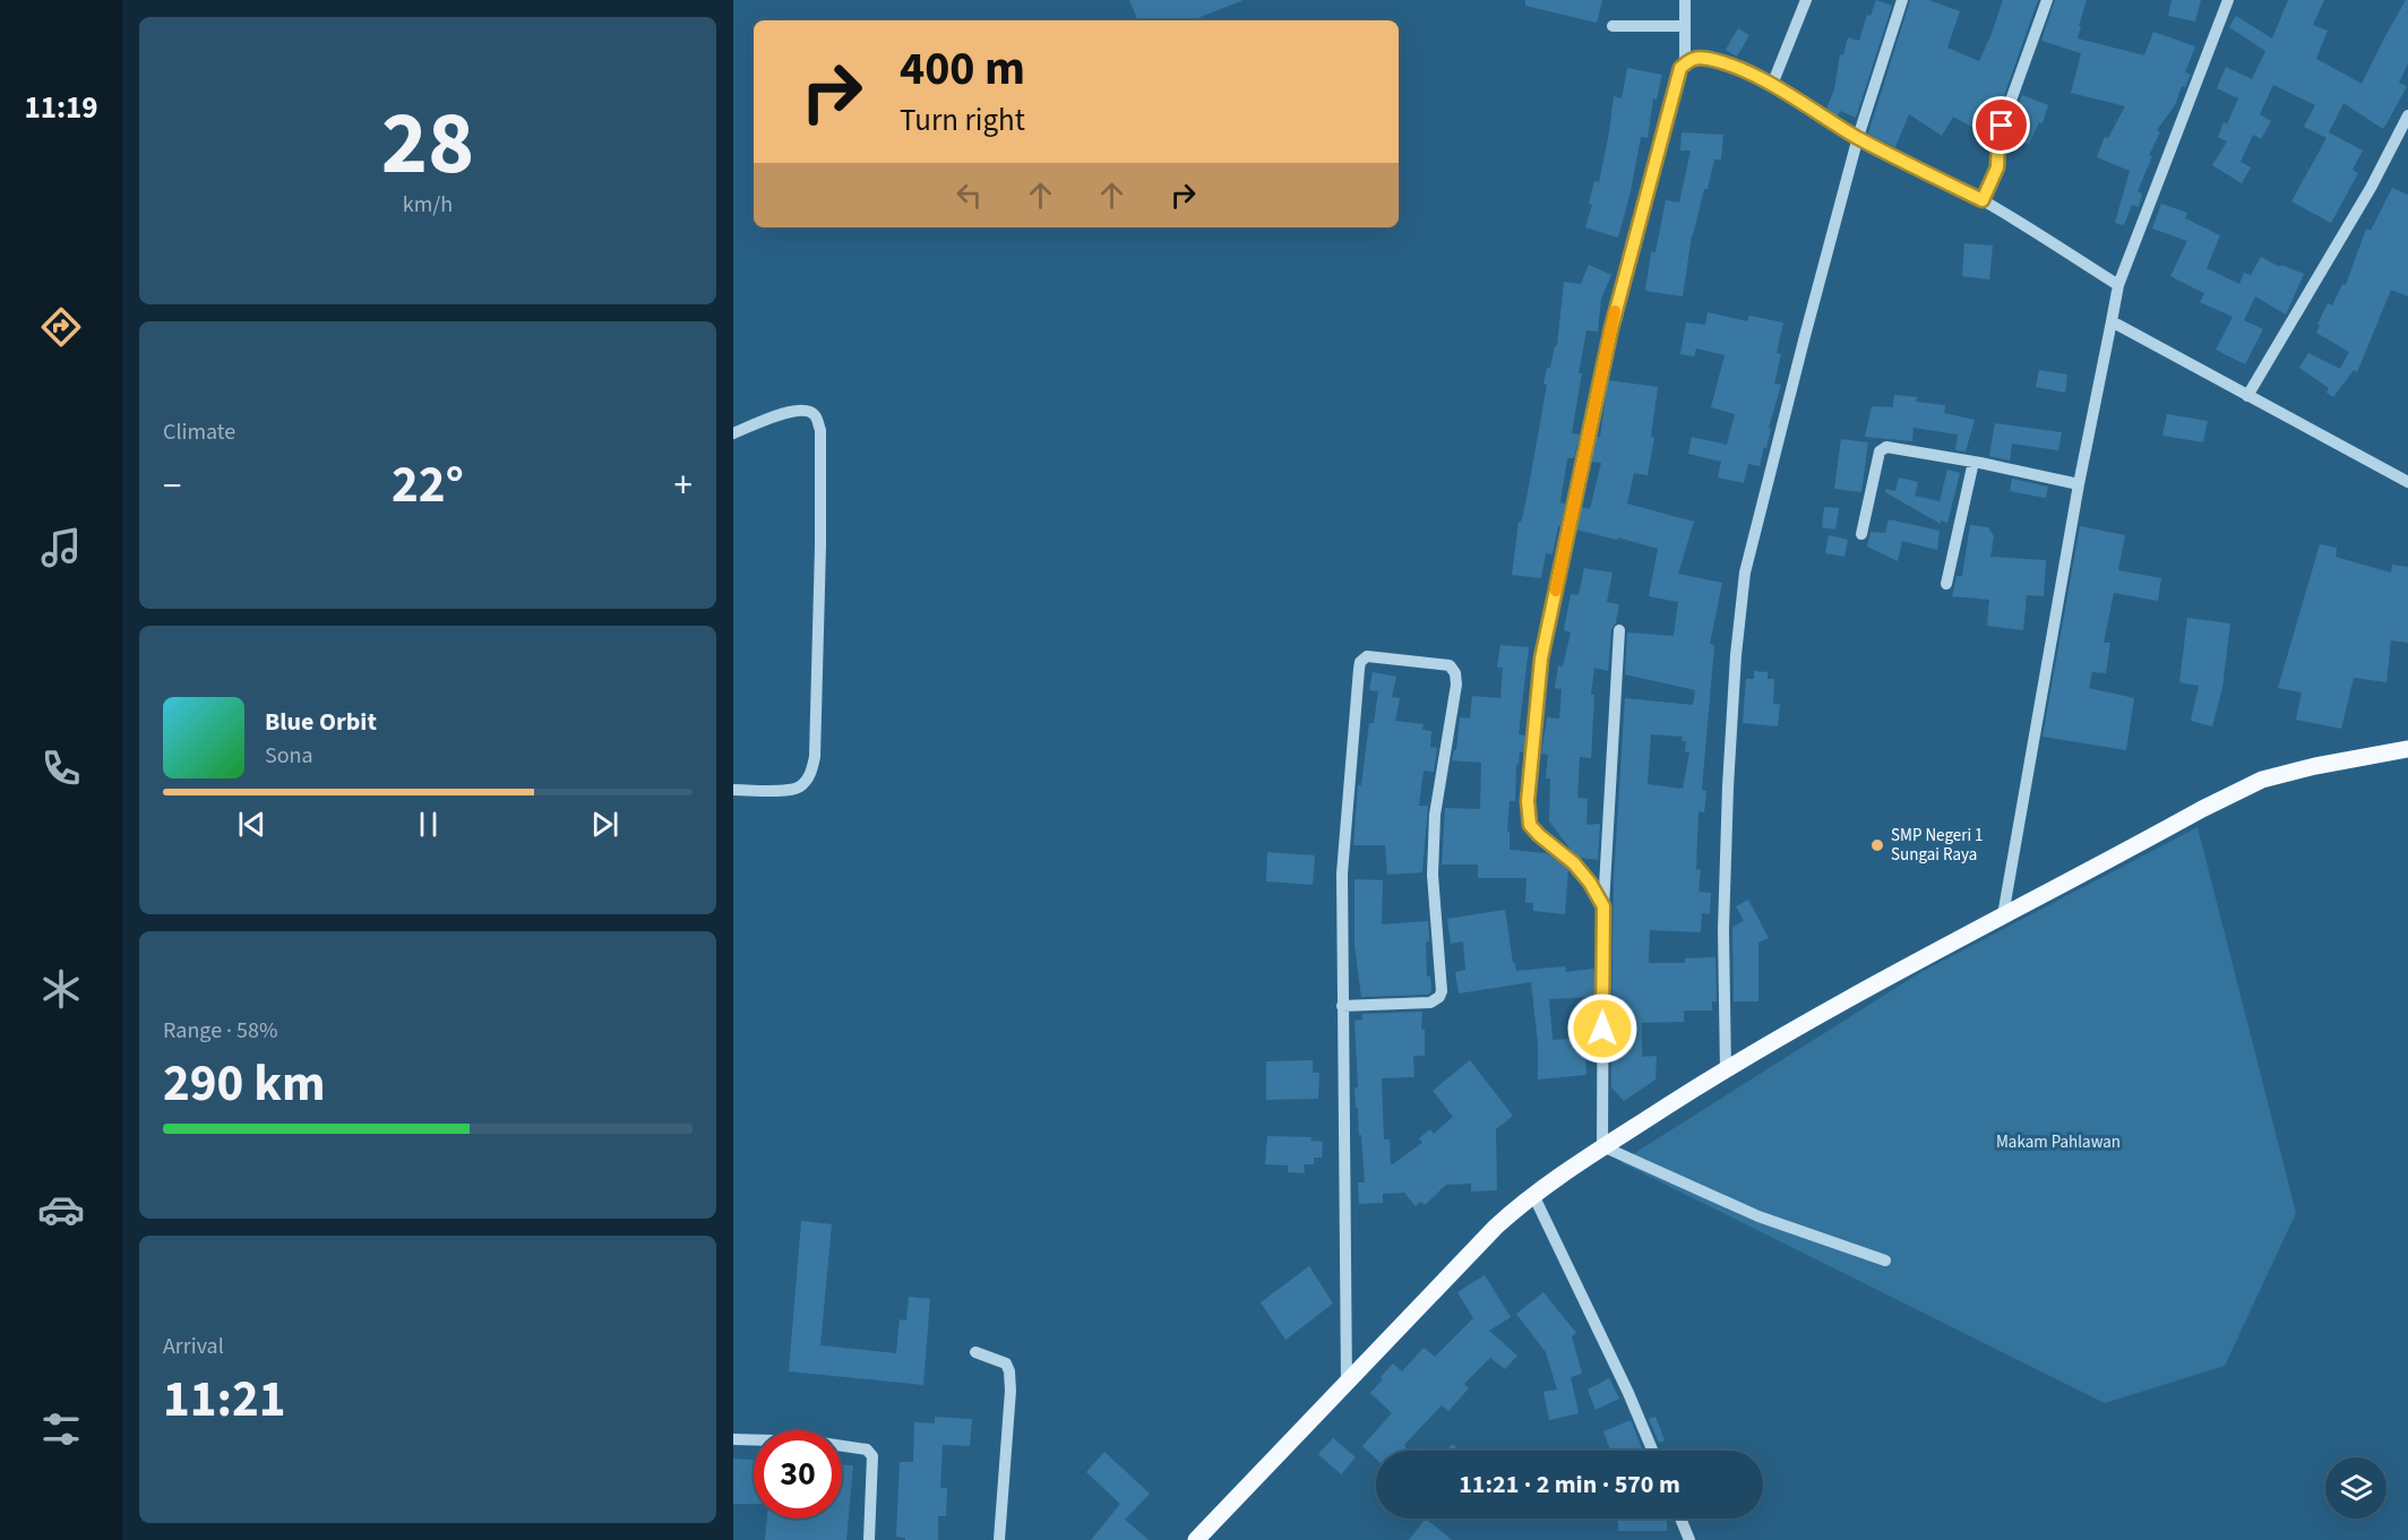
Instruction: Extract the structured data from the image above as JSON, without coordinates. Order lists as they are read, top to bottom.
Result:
{
  "parks": ["Makam Pahlawan"],
  "places": ["SMP Negeri 1 Sungai Raya"],
  "page": {
    "tabs": "11:19",
    "tile": [
      ["28", "km/h"],
      "Climate",
      ["Range · 58%", "290 km"],
      ["Arrival", "11:21"]
    ],
    "turn": ["400 m", "Turn right"],
    "heat": ["−", "22°", "+"],
    "song": ["Blue Orbit", "Sona"],
    "limit": "30",
    "trip": "11:21 · 2 min · 570 m"
  }
}
